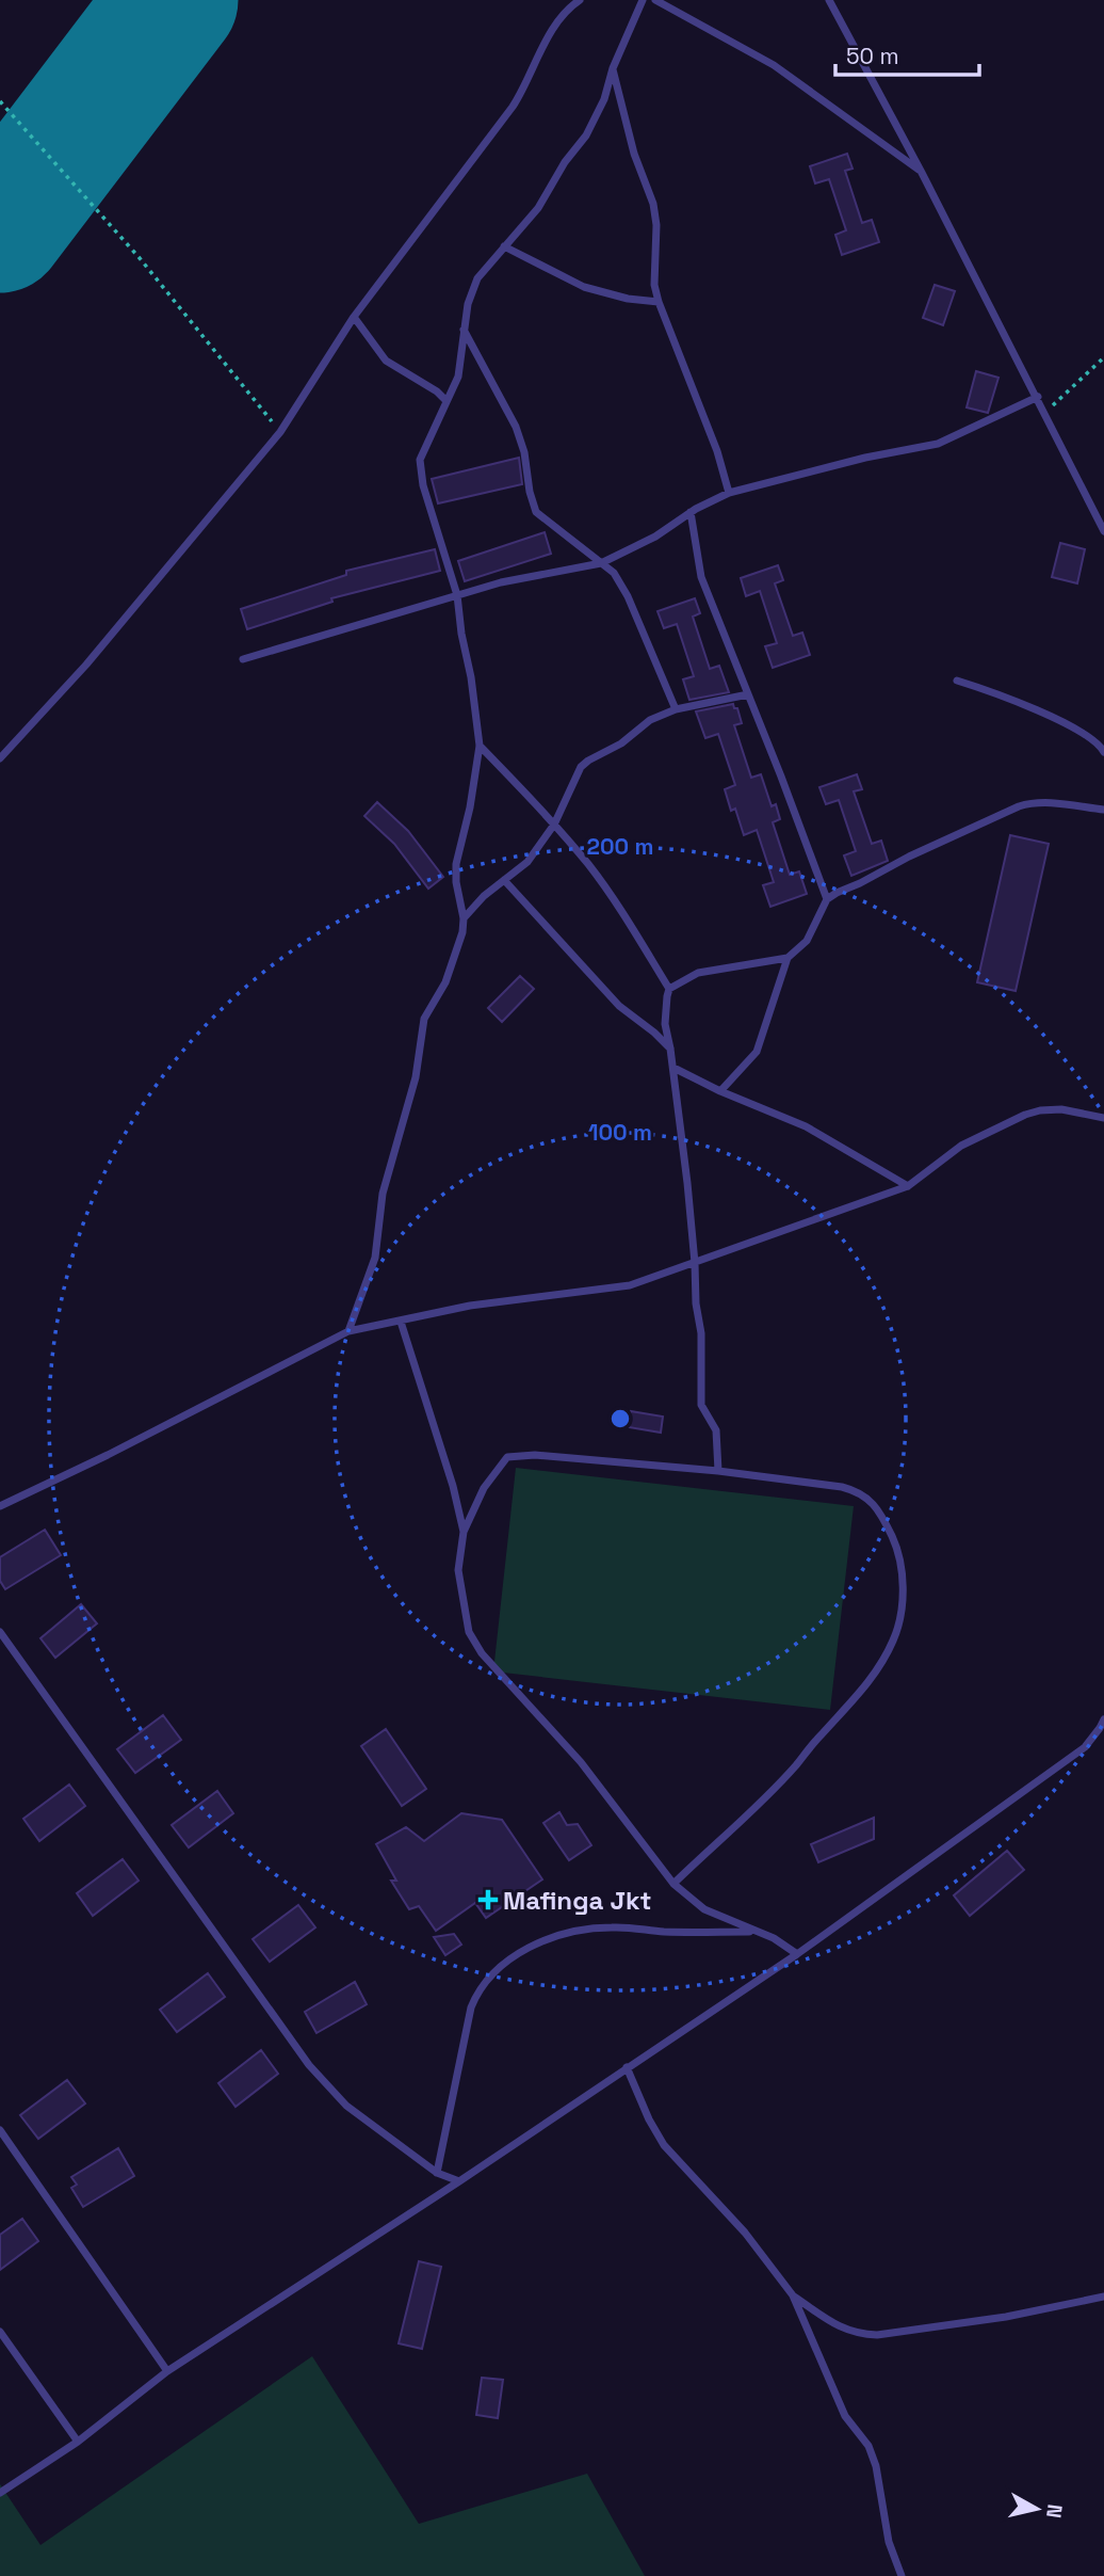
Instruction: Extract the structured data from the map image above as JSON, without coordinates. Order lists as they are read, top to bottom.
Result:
{
  "places": {
    "health": ["Mafinga Jkt"]
  },
  "scale_bar": "50 m",
  "north": "right",
  "rings": ["200 m", "100 m"]
}
